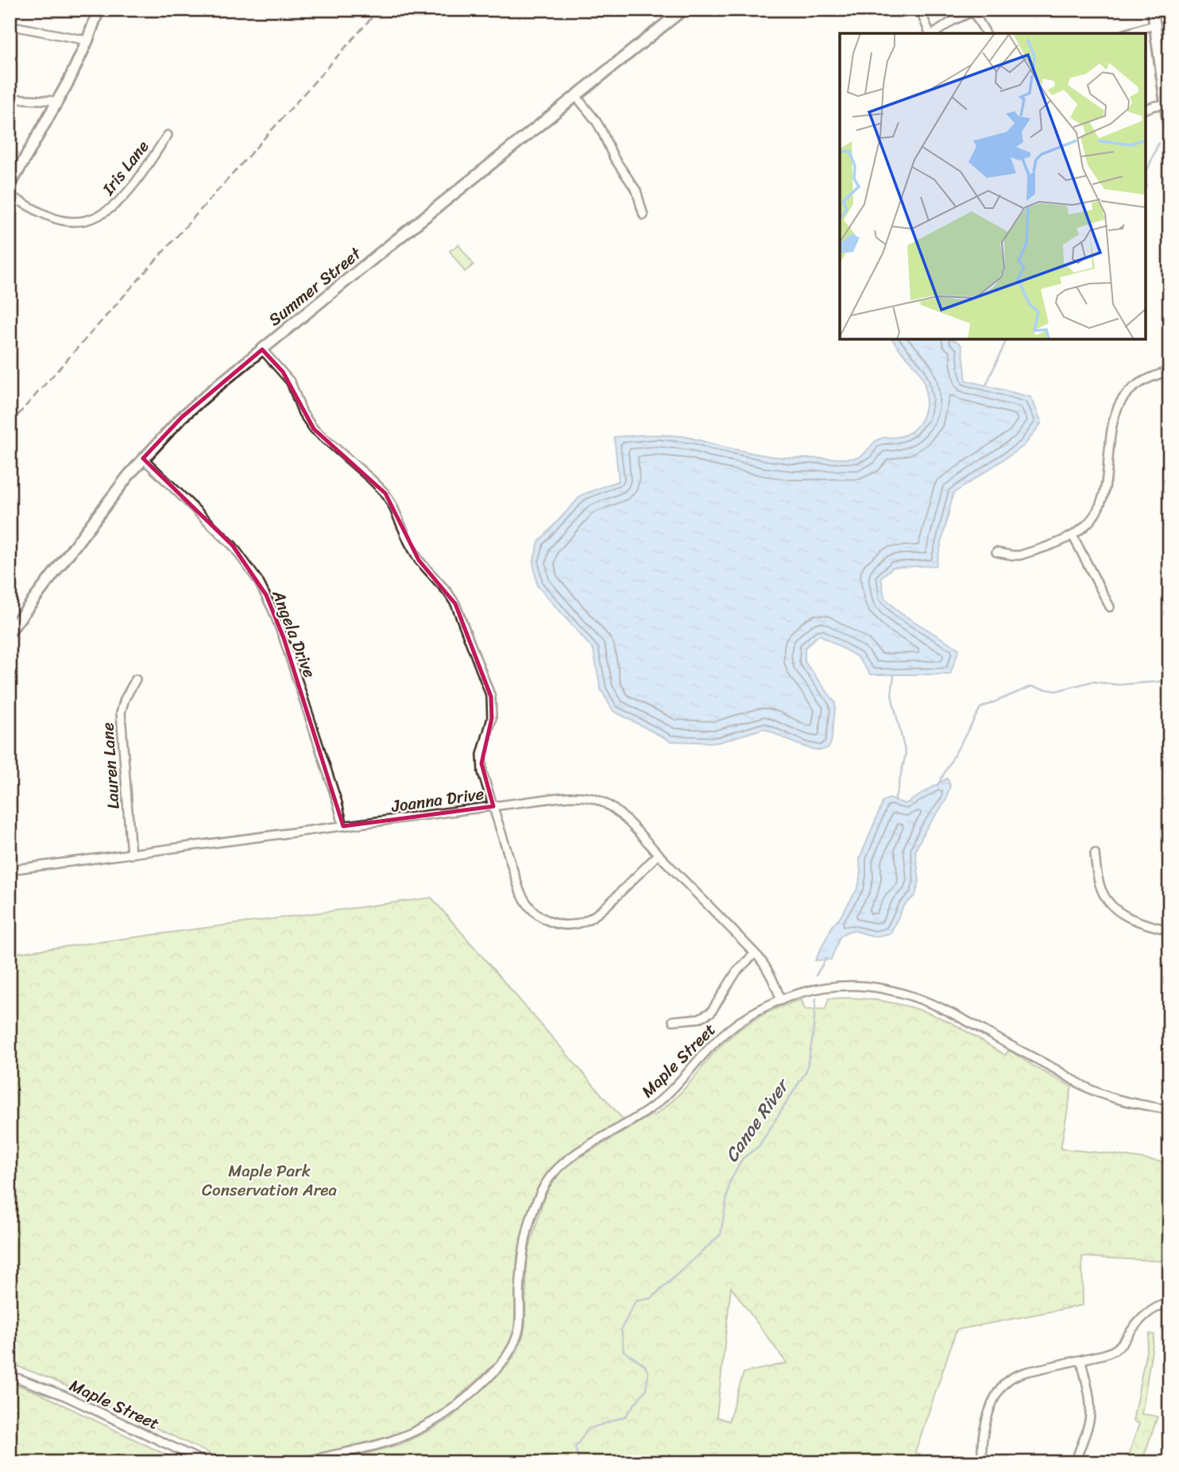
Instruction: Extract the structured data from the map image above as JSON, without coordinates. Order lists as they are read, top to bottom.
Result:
{
  "streets": {
    "main road": ["Summer Street"],
    "street": [
      "Iris Lane",
      "Angela Drive",
      "Lauren Lane",
      "Joanna Drive",
      "Maple Street"
    ]
  },
  "crossings": [
    ["Summer Street", "Angela Drive"],
    ["Angela Drive", "Joanna Drive"],
    ["Lauren Lane", "Joanna Drive"],
    ["Joanna Drive", "Maple Street"]
  ],
  "water": ["Canoe River"],
  "parks": ["Maple Park Conservation Area"]
}
